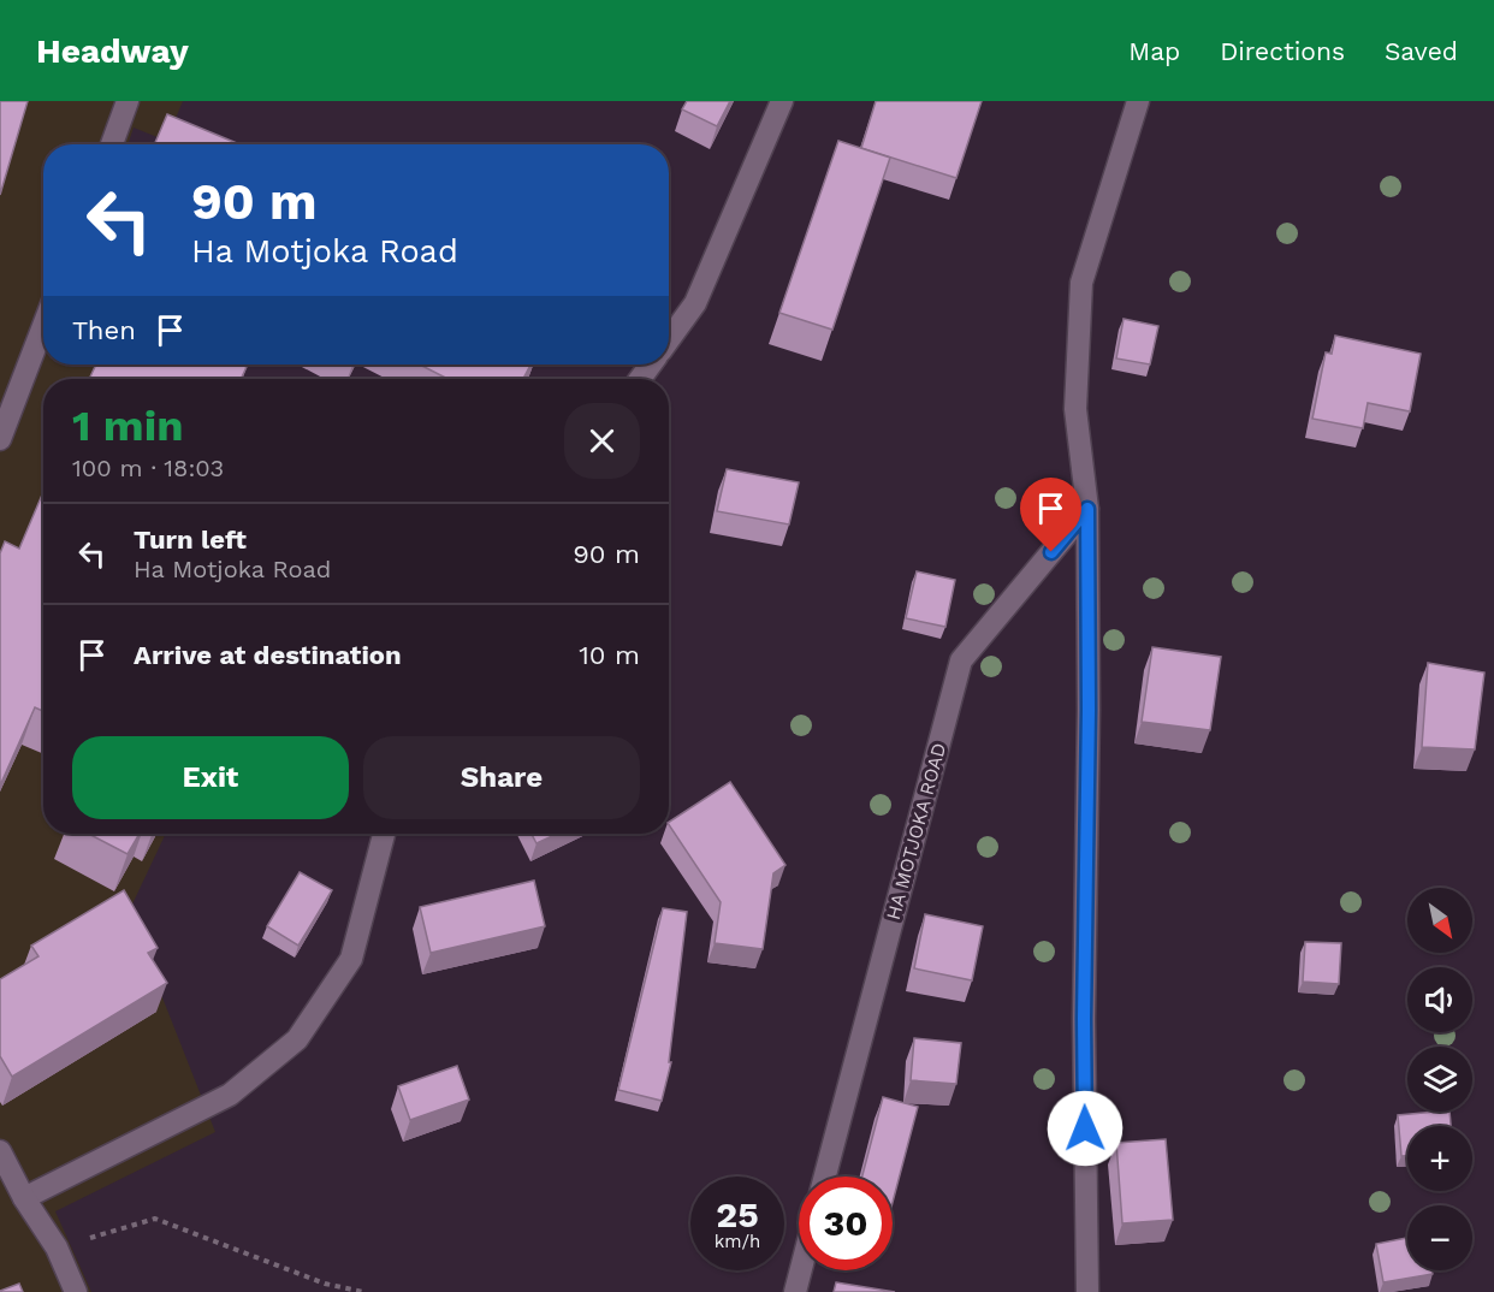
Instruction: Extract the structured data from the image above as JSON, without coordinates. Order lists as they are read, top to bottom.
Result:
{
  "streets": {
    "street": ["HA MOTJOKA ROAD"]
  },
  "north": "bottom right",
  "page": {
    "header": "Headway",
    "nav": ["Map", "Directions", "Saved"],
    "turn": ["90 m", "Ha Motjoka Road"],
    "then": "Then",
    "heading": ["1 min", "100 m · 18:03"],
    "list": [
      {
        "name": "Turn left",
        "note": "Ha Motjoka Road",
        "value": "90 m"
      },
      {
        "name": "Arrive at destination",
        "value": "10 m"
      }
    ],
    "buttons": ["Exit", "Share"],
    "map_buttons": ["+", "−"],
    "speed": "25 km/h",
    "limit": "30"
  }
}
